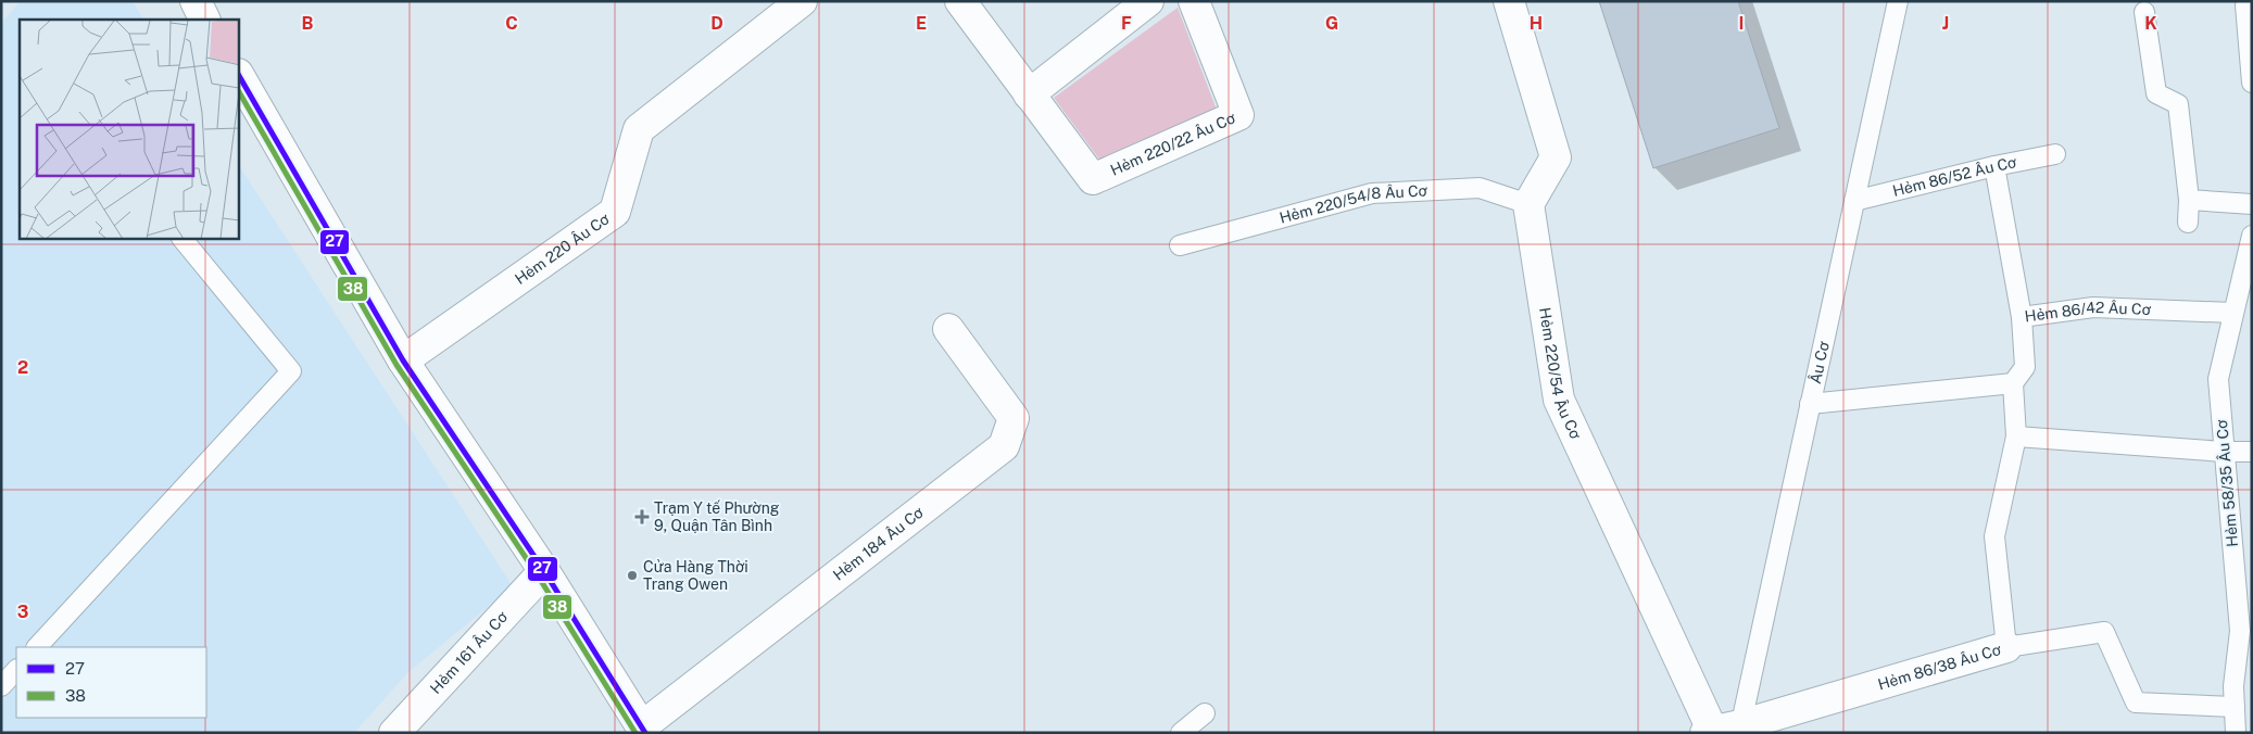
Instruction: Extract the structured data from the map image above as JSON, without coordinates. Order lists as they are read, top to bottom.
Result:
{
  "streets": {
    "street": [
      "Hẻm 220/22 Âu Cơ",
      "Hẻm 220 Âu Cơ",
      "Hẻm 220/54 Âu Cơ",
      "Hẻm 184 Âu Cơ",
      "Hẻm 161 Âu Cơ",
      "Hẻm 86/38 Âu Cơ"
    ],
    "lane": [
      "Hẻm 86/52 Âu Cơ",
      "Hẻm 220/54/8 Âu Cơ",
      "Hẻm 86/42 Âu Cơ",
      "Âu Cơ",
      "Hẻm 58/35 Âu Cơ"
    ]
  },
  "crossings": [
    ["Hẻm 86/52 Âu Cơ", "Âu Cơ"],
    ["Hẻm 220/54/8 Âu Cơ", "Hẻm 220/54 Âu Cơ"],
    ["Hẻm 86/42 Âu Cơ", "Hẻm 58/35 Âu Cơ"],
    ["Hẻm 86/42 Âu Cơ", "Hẻm 86/38 Âu Cơ"],
    ["Âu Cơ", "Hẻm 220/54 Âu Cơ"],
    ["Âu Cơ", "Hẻm 86/38 Âu Cơ"],
    ["Hẻm 220/54 Âu Cơ", "Hẻm 86/38 Âu Cơ"]
  ],
  "places": {
    "health": ["Trạm Y tế Phường 9, Quận Tân Bình"],
    "other": ["Cửa Hàng Thời Trang Owen"]
  },
  "lines": ["transit line 27", "transit line 38"],
  "legend": ["27", "38"],
  "grid": {
    "columns": [
      "B",
      "C",
      "D",
      "E",
      "F",
      "G",
      "H",
      "I",
      "J",
      "K"
    ],
    "rows": ["2", "3"]
  }
}
